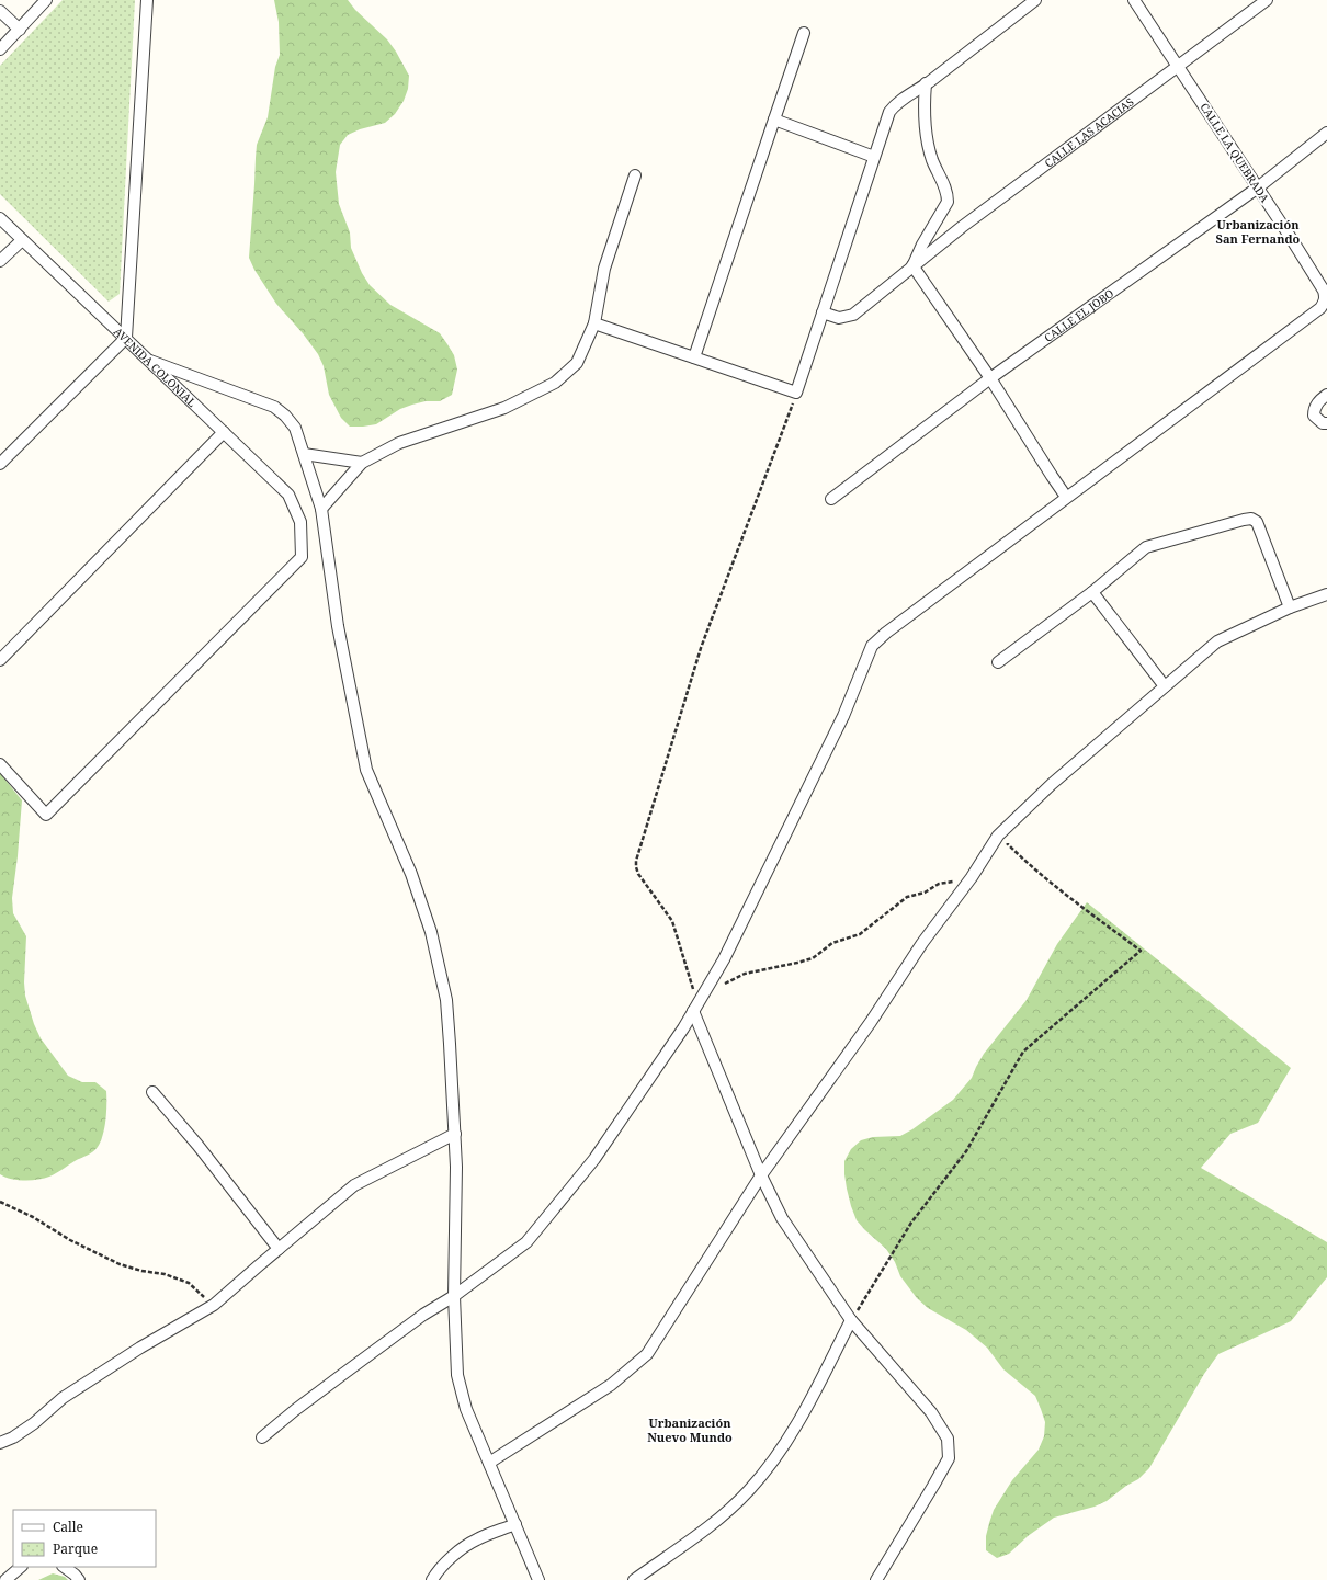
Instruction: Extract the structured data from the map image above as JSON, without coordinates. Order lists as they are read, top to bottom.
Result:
{
  "streets": {
    "street": [
      "CALLE LAS ACACIAS",
      "CALLE LA QUEBRADA",
      "CALLE EL JOBO",
      "AVENIDA COLONIAL"
    ]
  },
  "crossings": [
    ["CALLE LAS ACACIAS", "CALLE LA QUEBRADA"],
    ["CALLE LA QUEBRADA", "CALLE EL JOBO"]
  ],
  "districts": ["Urbanización San Fernando", "Urbanización Nuevo Mundo"],
  "legend": ["Calle", "Parque"]
}
